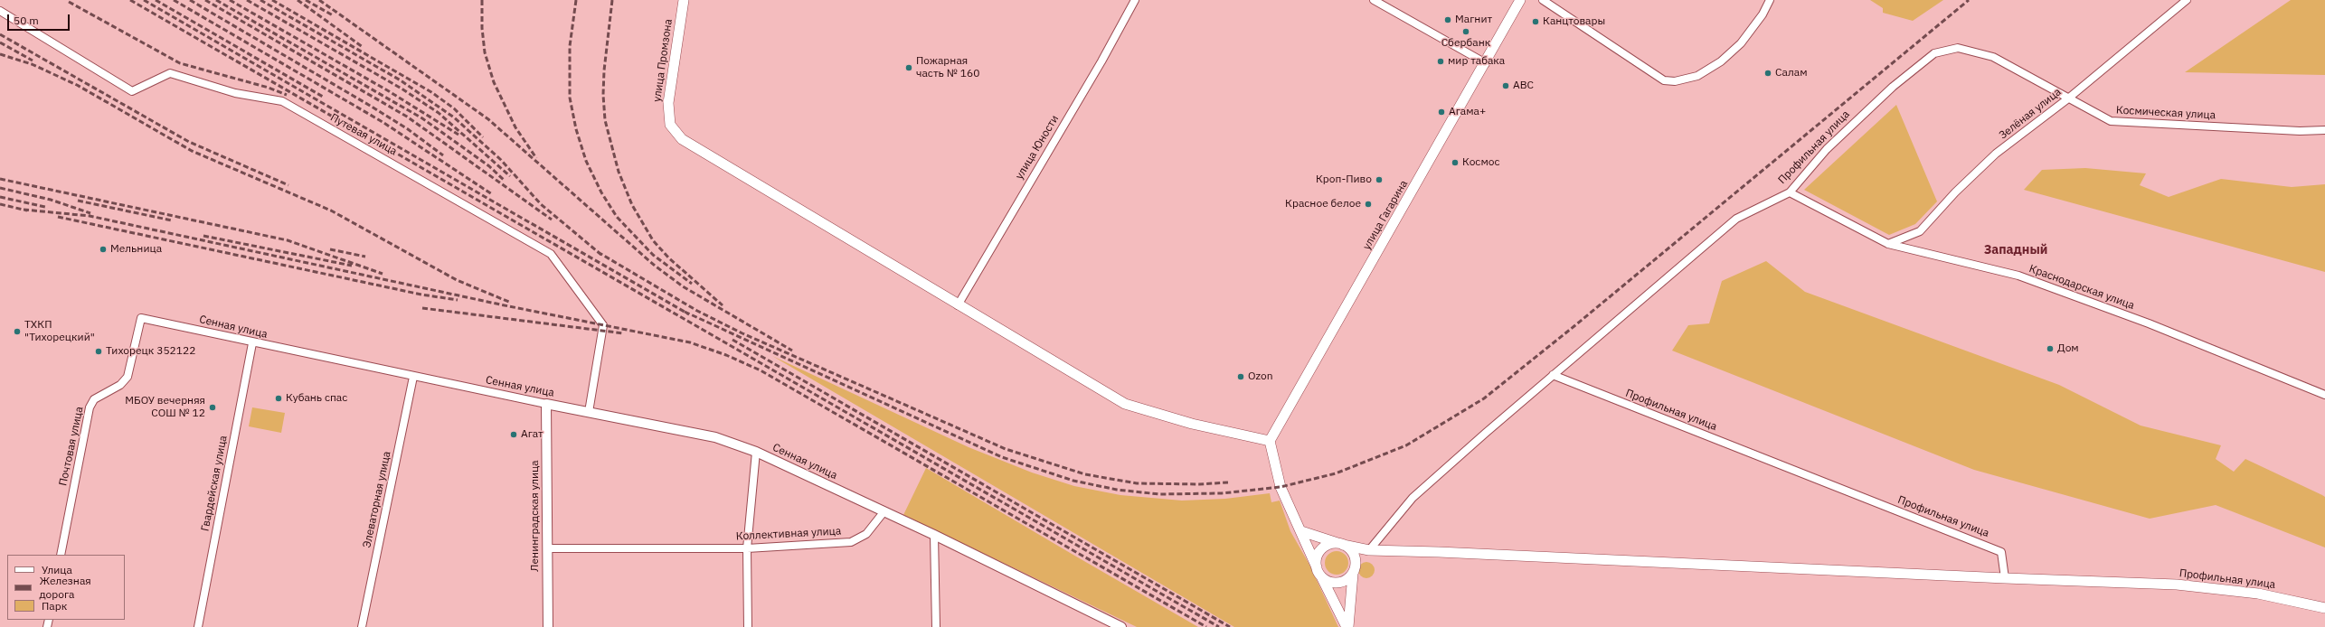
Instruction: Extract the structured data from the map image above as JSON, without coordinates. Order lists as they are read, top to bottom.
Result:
{
  "streets": {
    "main road": ["улица Промзона", "Профильная улица", "улица Гагарина"],
    "street": [
      "Космическая улица",
      "Зелёная улица",
      "Путевая улица",
      "улица Юности",
      "Краснодарская улица",
      "Сенная улица",
      "Почтовая улица",
      "Гвардейская улица",
      "Элеваторная улица",
      "Ленинградская улица",
      "Коллективная улица"
    ]
  },
  "crossings": [
    ["улица Промзона", "улица Юности"],
    ["Космическая улица", "Зелёная улица"],
    ["Космическая улица", "Профильная улица"],
    ["Зелёная улица", "Краснодарская улица"],
    ["Путевая улица", "Сенная улица"],
    ["Профильная улица", "Краснодарская улица"],
    ["Сенная улица", "Почтовая улица"],
    ["Сенная улица", "Гвардейская улица"],
    ["Сенная улица", "Элеваторная улица"],
    ["Сенная улица", "Ленинградская улица"],
    ["Сенная улица", "Коллективная улица"],
    ["Ленинградская улица", "Коллективная улица"]
  ],
  "districts": ["Западный"],
  "places": [
    "Магнит",
    "Канцтовары",
    "Сбербанк",
    "мир табака",
    "Пожарная часть № 160",
    "Салам",
    "ABC",
    "Агама+",
    "Космос",
    "Кроп-Пиво",
    "Красное белое",
    "Мельница",
    "ТХКП \"Тихорецкий\"",
    "Дом",
    "Тихорецк 352122",
    "Ozon",
    "Кубань спас",
    "МБОУ вечерняя СОШ № 12",
    "Агат"
  ],
  "legend": ["Улица", "Железная дорога", "Парк"],
  "scale_bar": "50 m"
}
